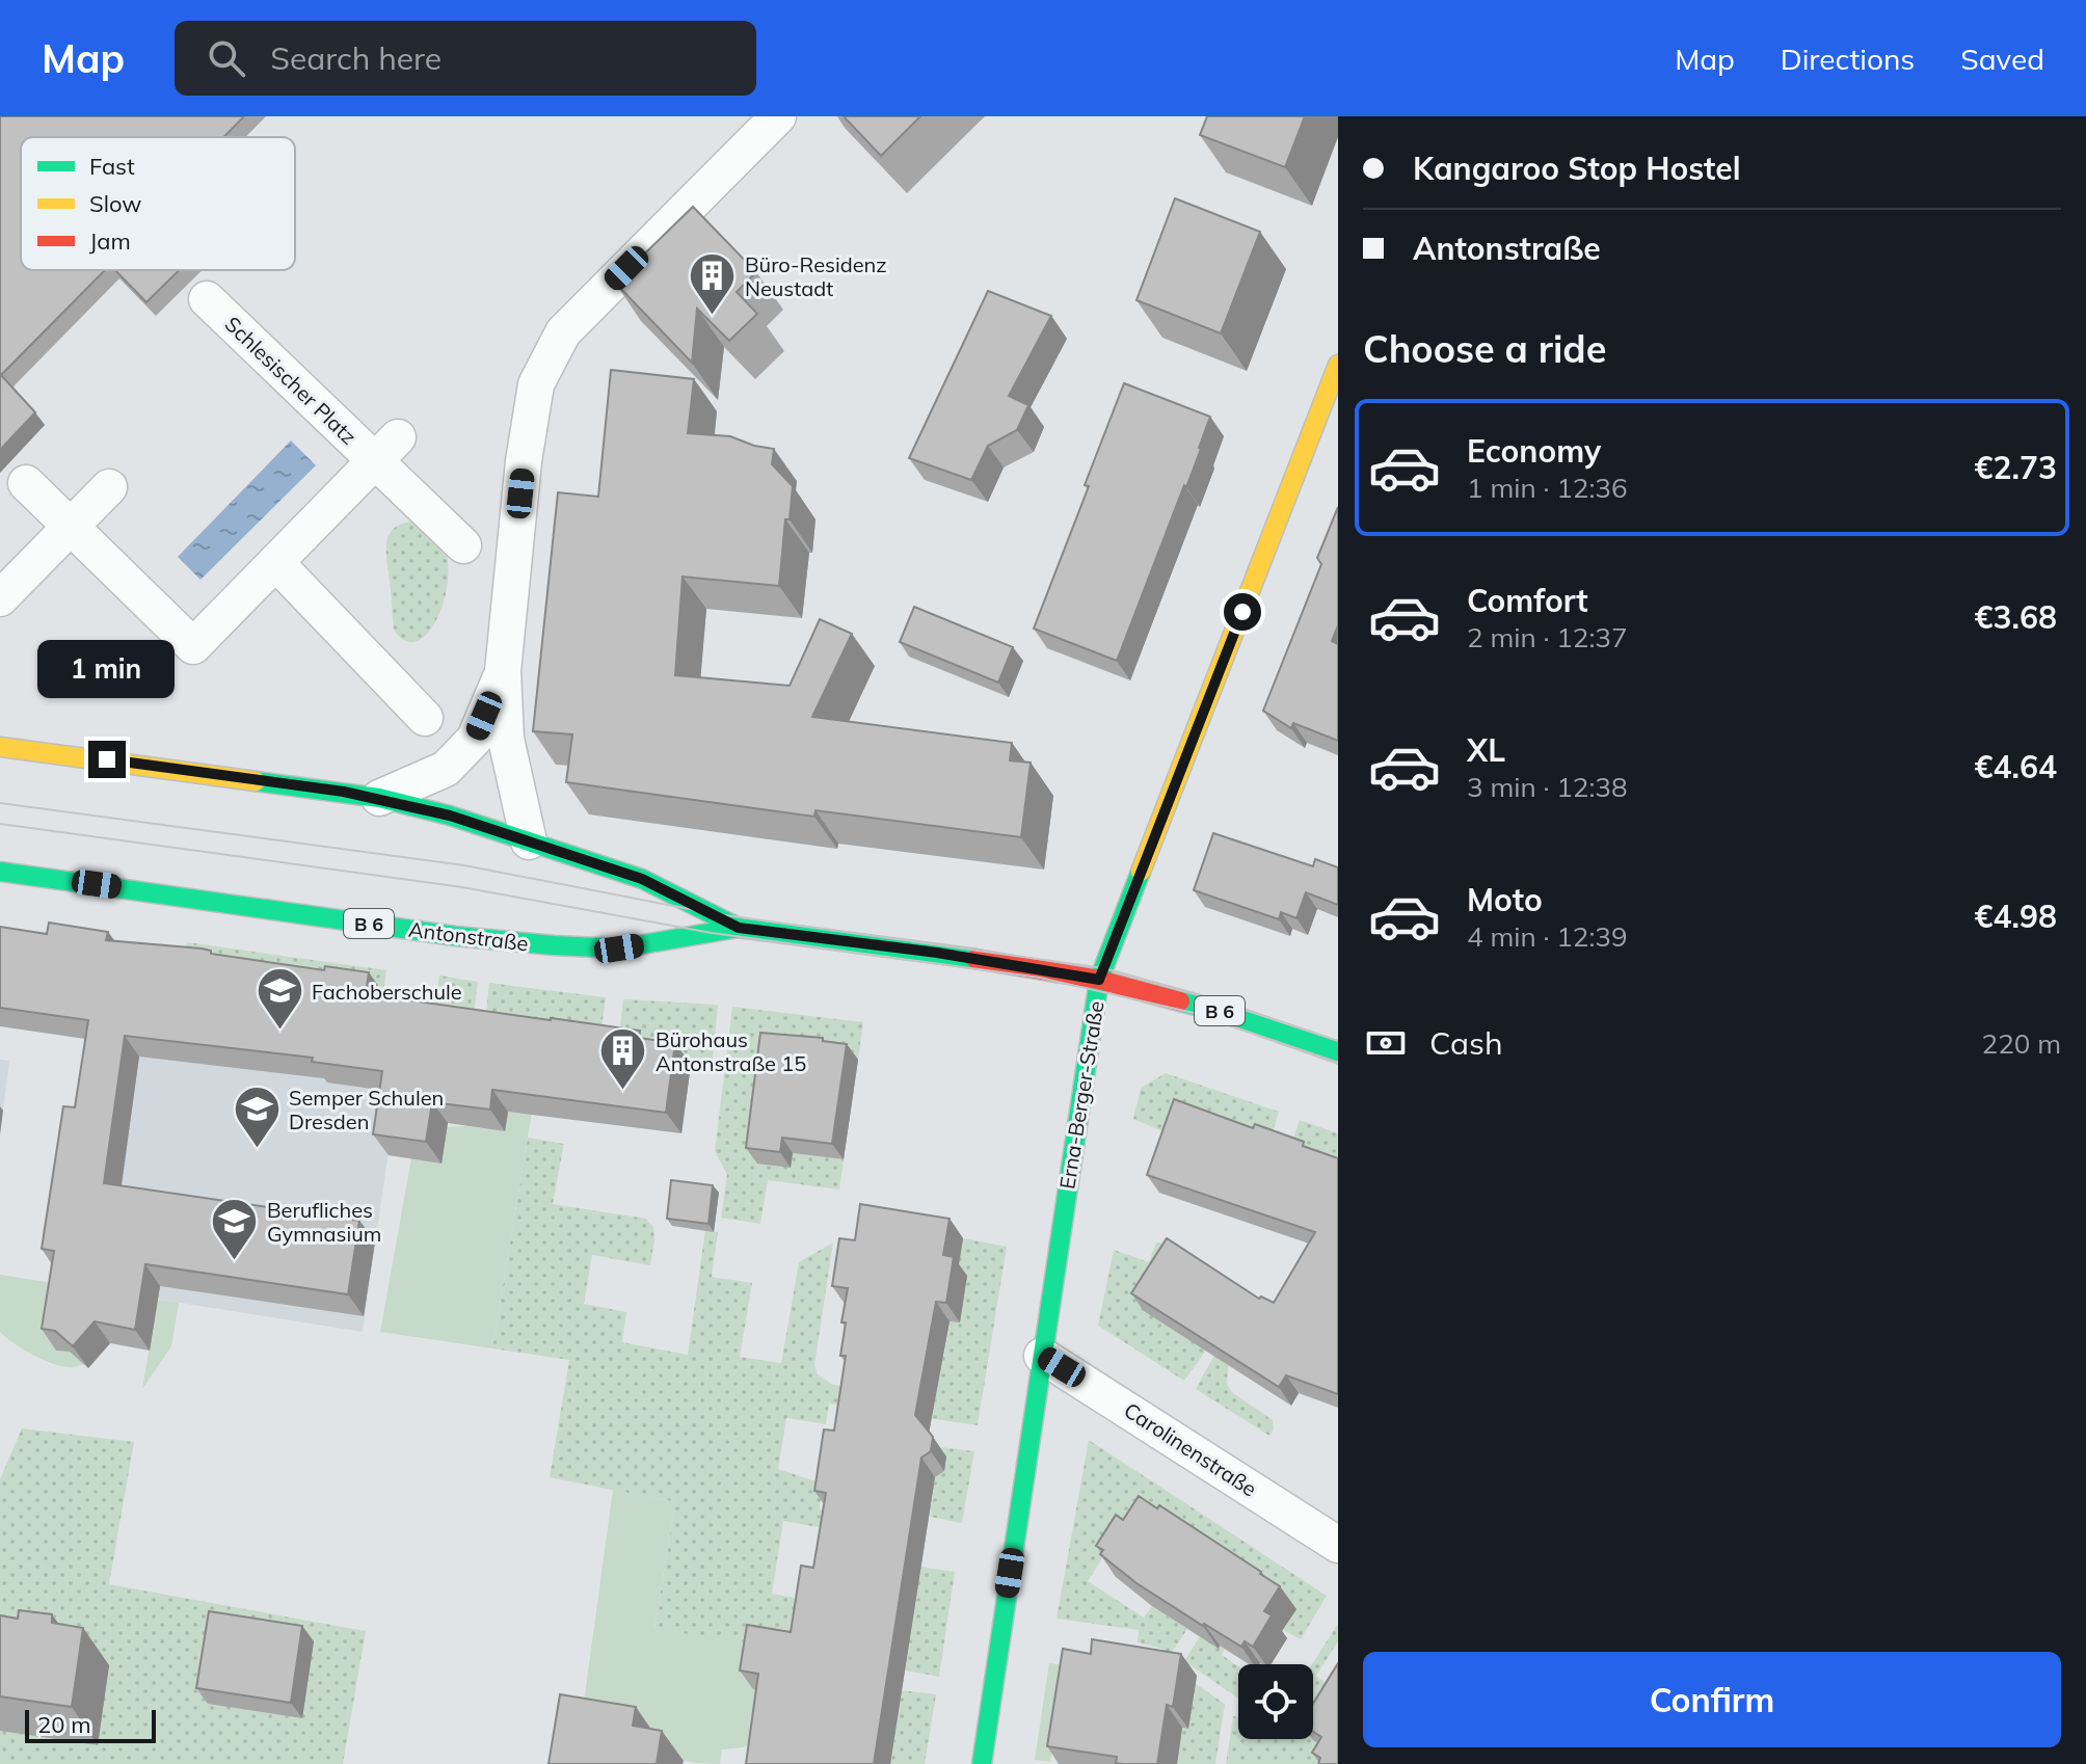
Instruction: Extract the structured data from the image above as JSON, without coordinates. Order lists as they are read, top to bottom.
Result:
{
  "streets": {
    "main road": ["B 6", "Antonstraße", "Erna-Berger-Straße"],
    "street": ["Schlesischer Platz", "Carolinenstraße"]
  },
  "crossings": [
    ["Antonstraße", "Erna-Berger-Straße"],
    ["Erna-Berger-Straße", "Carolinenstraße"]
  ],
  "places": {
    "building": ["Büro-Residenz Neustadt", "Bürohaus Antonstraße 15"],
    "school or university": ["Fachoberschule", "Semper Schulen Dresden", "Berufliches Gymnasium"]
  },
  "legend": ["Fast", "Slow", "Jam"],
  "scale_bar": "20 m",
  "page": {
    "header": "Map",
    "search": "Search here",
    "nav": ["Map", "Directions", "Saved"],
    "banner": ["Kangaroo Stop Hostel", "Antonstraße"],
    "heading": "Choose a ride",
    "list": [
      {
        "name": "Economy",
        "note": "1 min · 12:36",
        "value": "€2.73"
      },
      {
        "name": "Comfort",
        "note": "2 min · 12:37",
        "value": "€3.68"
      },
      {
        "name": "XL",
        "note": "3 min · 12:38",
        "value": "€4.64"
      },
      {
        "name": "Moto",
        "note": "4 min · 12:39",
        "value": "€4.98"
      }
    ],
    "bubble": "1 min",
    "pay": ["Cash", "220 m"],
    "buttons": "Confirm",
    "scale": "20 m"
  }
}
